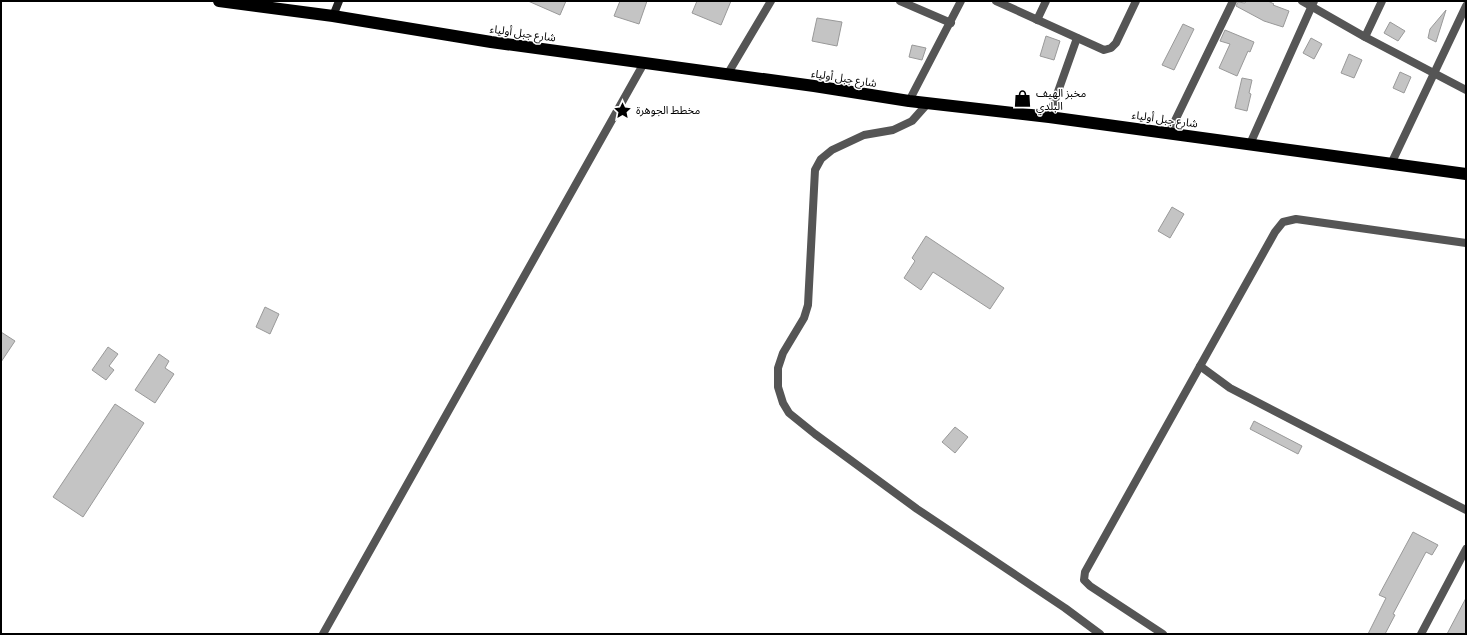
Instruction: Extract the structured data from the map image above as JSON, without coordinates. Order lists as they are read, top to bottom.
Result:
{
  "streets": {
    "highway": ["شارع جبل أولياء"]
  },
  "places": {
    "shop": ["مخبز الهيف البلدي"],
    "place": ["مخطط الجوهرة"]
  }
}
